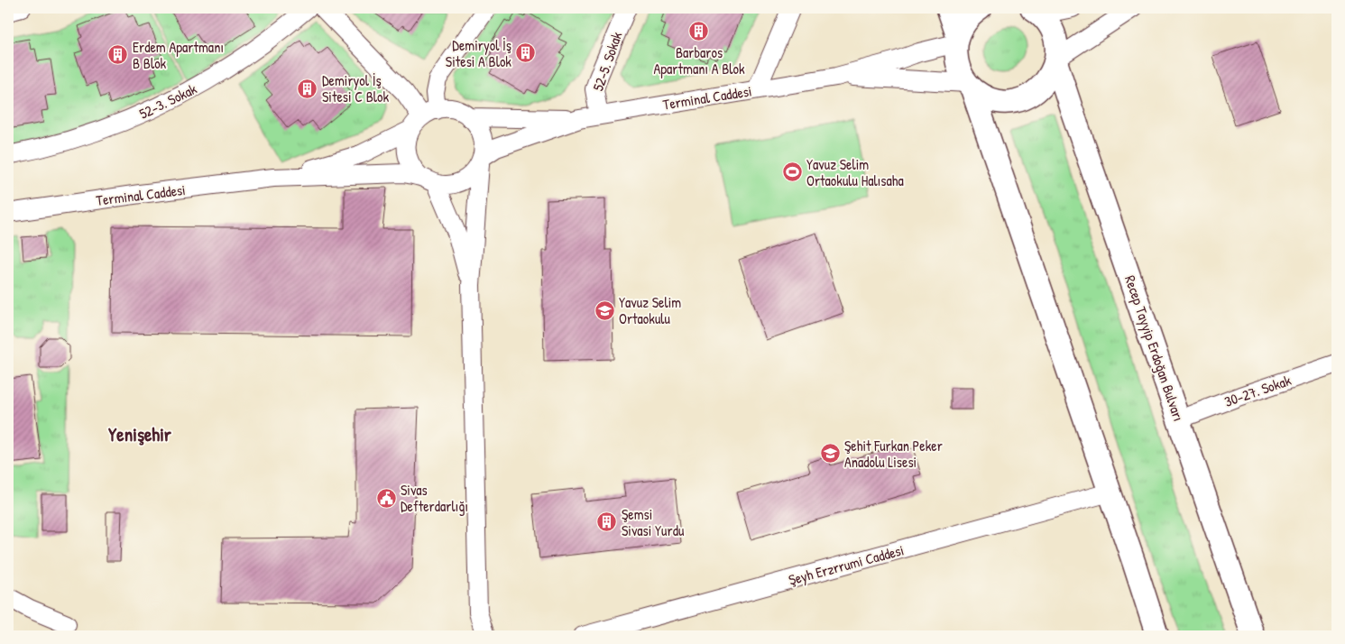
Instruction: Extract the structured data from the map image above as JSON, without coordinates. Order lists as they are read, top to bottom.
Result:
{
  "streets": {
    "street": [
      "52-5. Sokak",
      "Terminal Caddesi",
      "52-3. Sokak",
      "Recep Tayyip Erdoğan Bulvarı",
      "30-27. Sokak",
      "Şeyh Erzrrumi Caddesi"
    ]
  },
  "crossings": [
    ["52-5. Sokak", "Terminal Caddesi"],
    ["Recep Tayyip Erdoğan Bulvarı", "30-27. Sokak"]
  ],
  "districts": ["Yenişehir"],
  "places": {
    "building": [
      "Barbaros Apartmanı A Blok",
      "Demiryol İş Sitesi A Blok",
      "Erdem Apartmanı B Blok",
      "Demiryol İş Sitesi C Blok",
      "Şemsi Sivasi Yurdu"
    ],
    "sports": ["Yavuz Selim Ortaokulu Halısaha"],
    "school or university": ["Yavuz Selim Ortaokulu", "Şehit Furkan Peker Anadolu Lisesi"],
    "public building": ["Sivas Defterdarlığı"]
  }
}
